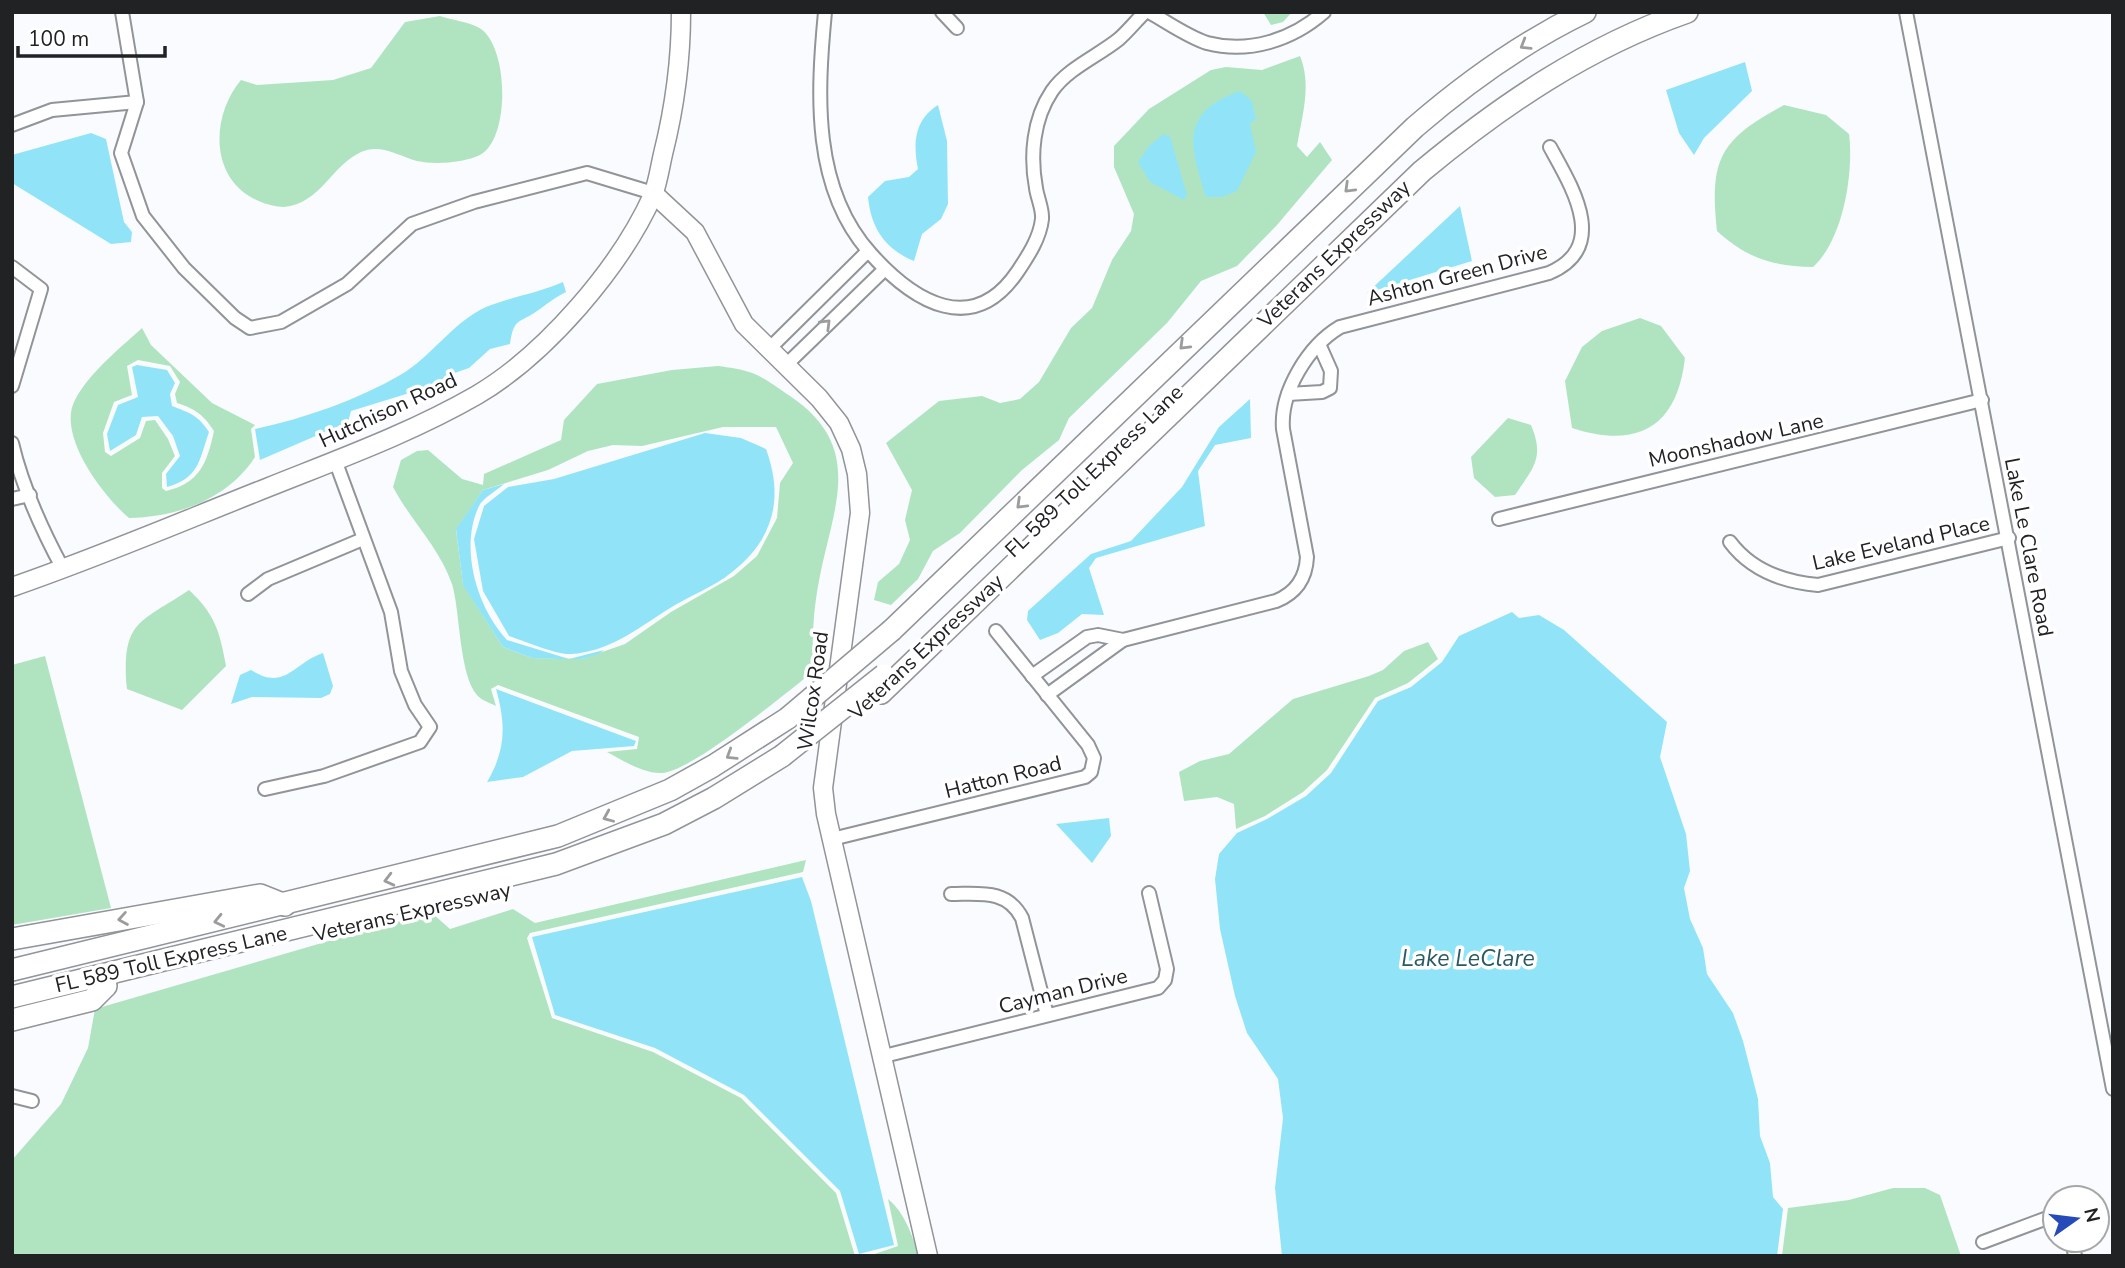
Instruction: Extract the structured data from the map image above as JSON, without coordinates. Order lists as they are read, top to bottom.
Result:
{
  "streets": {
    "highway": ["Veterans Expressway", "FL 589 Toll Express Lane"],
    "street": [
      "Ashton Green Drive",
      "Hutchison Road",
      "Moonshadow Lane",
      "Lake Eveland Place",
      "Lake Le Clare Road",
      "Wilcox Road",
      "Hatton Road",
      "Cayman Drive"
    ]
  },
  "crossings": [
    ["Veterans Expressway", "FL 589 Toll Express Lane"],
    ["Ashton Green Drive", "Hatton Road"],
    ["Hutchison Road", "Wilcox Road"],
    ["Moonshadow Lane", "Lake Le Clare Road"],
    ["Lake Eveland Place", "Lake Le Clare Road"],
    ["Wilcox Road", "Hatton Road"],
    ["Wilcox Road", "Cayman Drive"]
  ],
  "water": ["Lake LeClare"],
  "scale_bar": "100 m",
  "north": "right"
}
